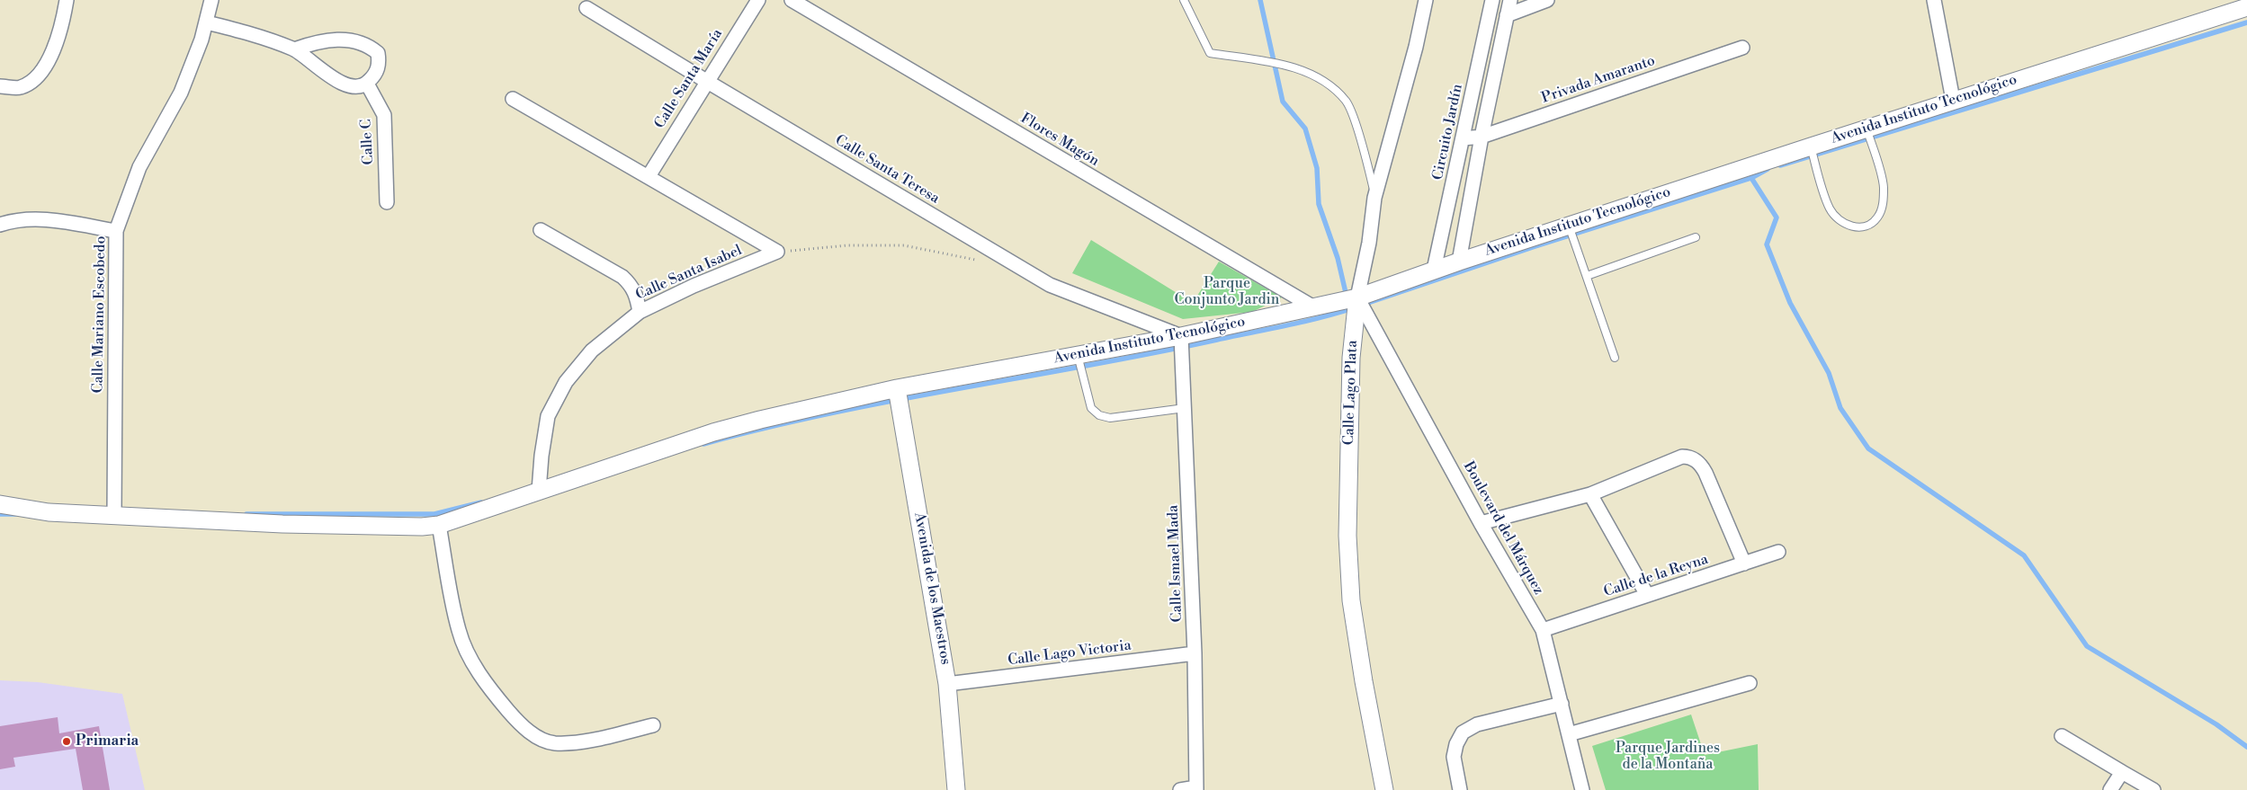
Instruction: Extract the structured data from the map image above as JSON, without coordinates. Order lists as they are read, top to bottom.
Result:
{
  "streets": {
    "street": [
      "Calle Santa María",
      "Privada Amaranto",
      "Avenida Instituto Tecnológico",
      "Circuito Jardín",
      "Flores Magón",
      "Calle C",
      "Calle Santa Teresa",
      "Calle Santa Isabel",
      "Calle Mariano Escobedo",
      "Calle Lago Plata",
      "Boulevard del Márquez",
      "Calle Ismael Mada",
      "Calle de la Reyna",
      "Avenida de los Maestros",
      "Calle Lago Victoria"
    ]
  },
  "crossings": [
    ["Calle Santa María", "Calle Santa Teresa"],
    ["Calle Santa María", "Calle Santa Isabel"],
    ["Privada Amaranto", "Circuito Jardín"],
    ["Avenida Instituto Tecnológico", "Circuito Jardín"],
    ["Avenida Instituto Tecnológico", "Flores Magón"],
    ["Avenida Instituto Tecnológico", "Calle Santa Teresa"],
    ["Avenida Instituto Tecnológico", "Calle Santa Isabel"],
    ["Avenida Instituto Tecnológico", "Calle Mariano Escobedo"],
    ["Avenida Instituto Tecnológico", "Calle Lago Plata"],
    ["Avenida Instituto Tecnológico", "Boulevard del Márquez"],
    ["Avenida Instituto Tecnológico", "Calle Ismael Mada"],
    ["Avenida Instituto Tecnológico", "Avenida de los Maestros"],
    ["Calle Santa Teresa", "Calle Ismael Mada"],
    ["Calle Lago Plata", "Boulevard del Márquez"],
    ["Boulevard del Márquez", "Calle de la Reyna"],
    ["Calle Ismael Mada", "Calle Lago Victoria"],
    ["Avenida de los Maestros", "Calle Lago Victoria"]
  ],
  "parks": ["Parque Conjunto Jardin", "Parque Jardines de la Montaña"],
  "places": ["Primaria"]
}
